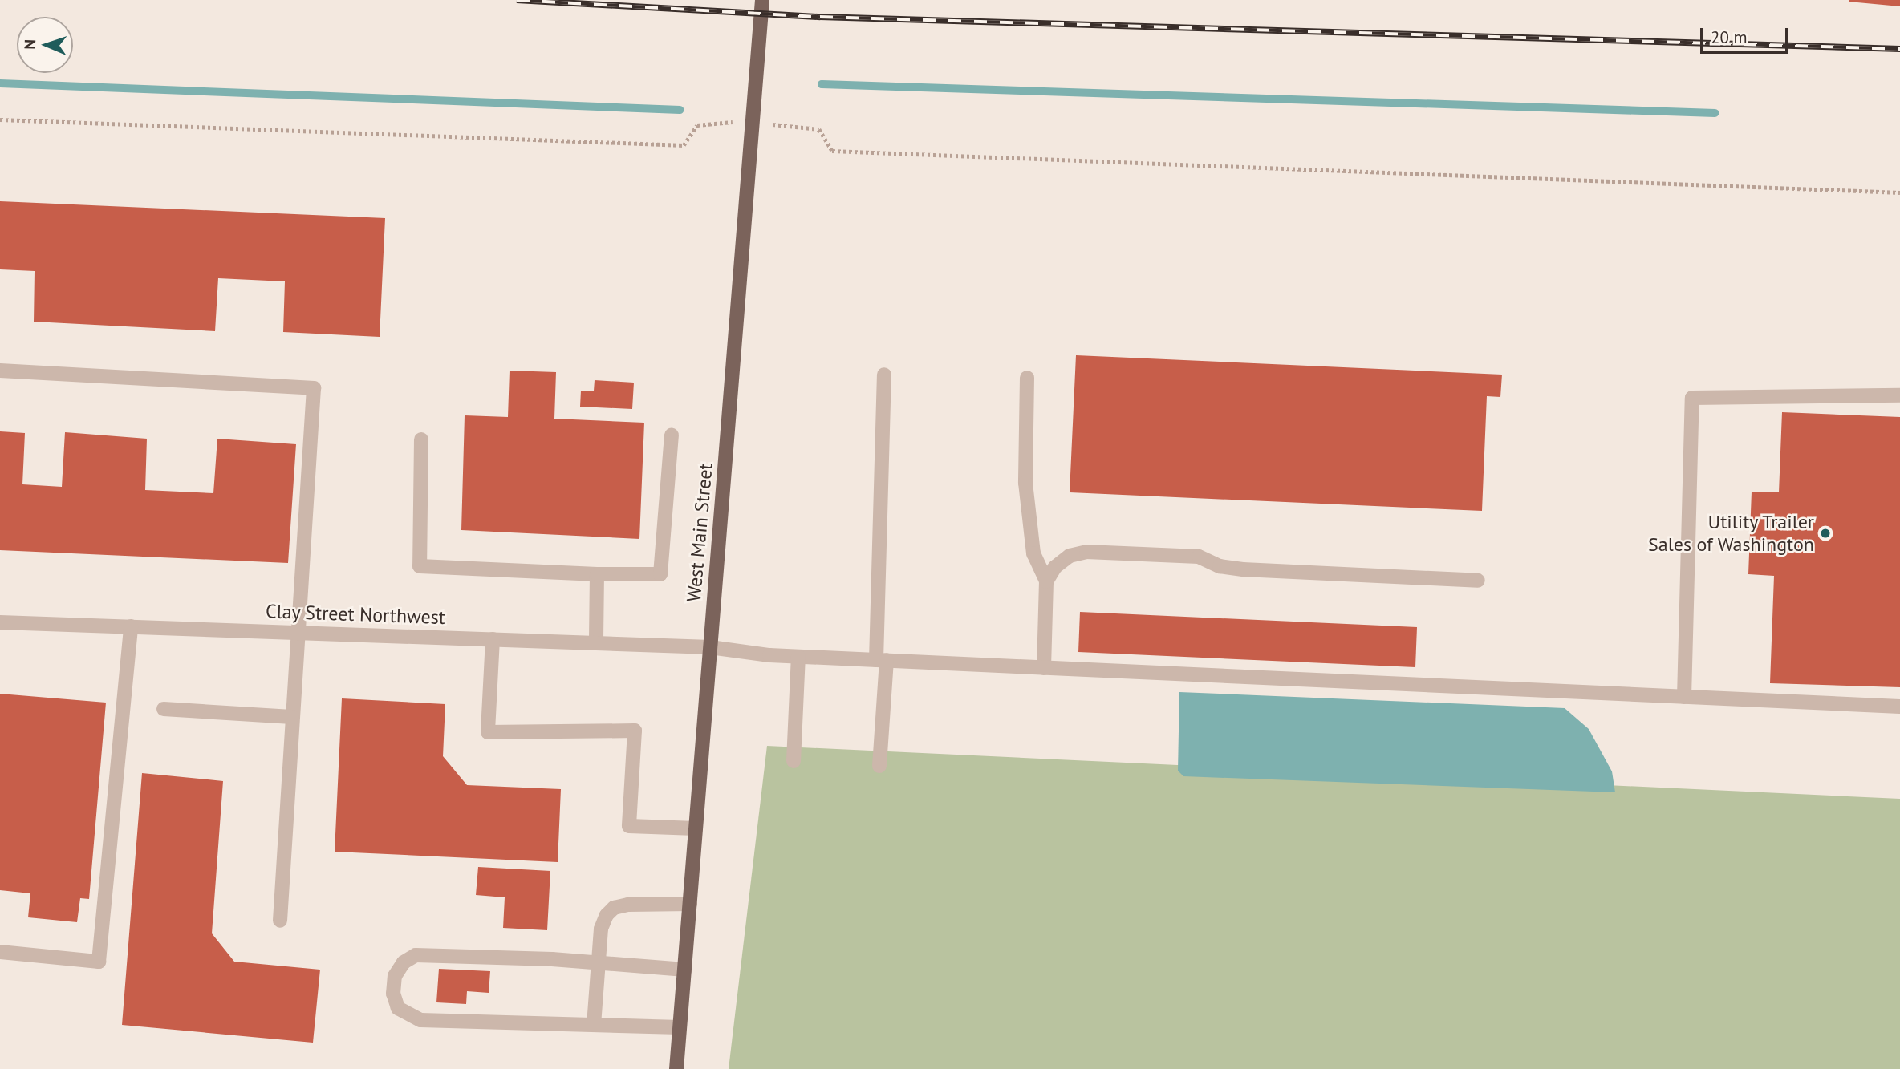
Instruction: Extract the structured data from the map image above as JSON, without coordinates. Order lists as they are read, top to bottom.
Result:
{
  "streets": {
    "main road": ["West Main Street"],
    "street": ["Clay Street Northwest"]
  },
  "crossings": [
    ["West Main Street", "Clay Street Northwest"]
  ],
  "places": ["Utility Trailer Sales of Washington"],
  "scale_bar": "20 m",
  "north": "left"
}
